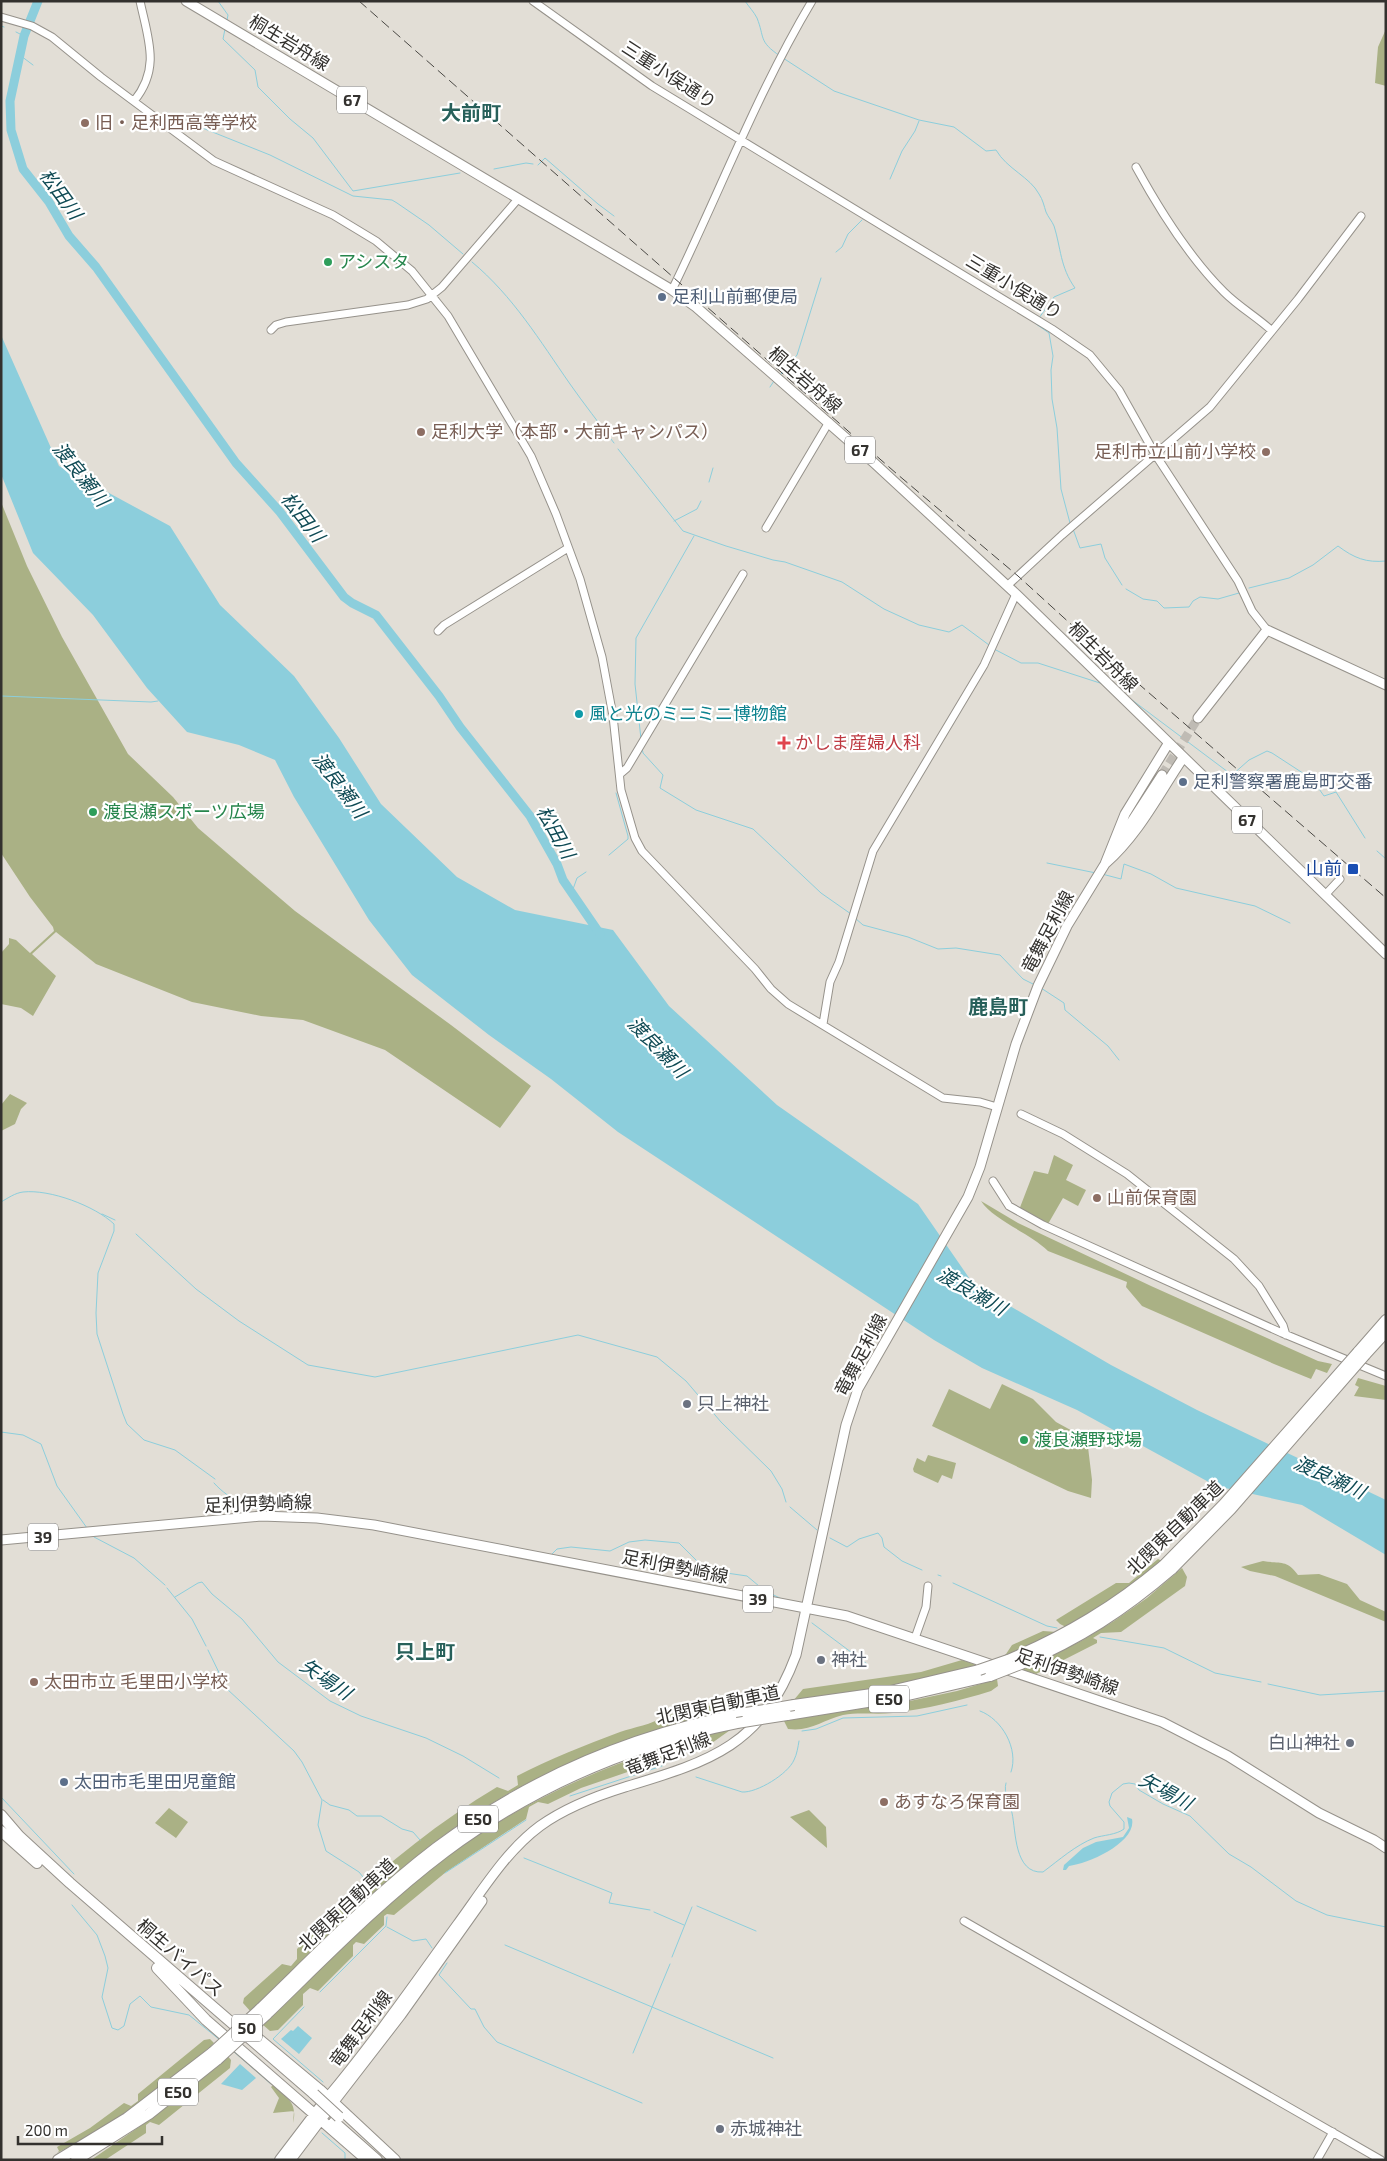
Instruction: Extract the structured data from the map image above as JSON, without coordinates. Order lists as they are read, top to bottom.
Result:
{
  "streets": {
    "highway": [
      "北関東自動車道",
      "E50",
      "桐生バイパス",
      "50"
    ],
    "main road": [
      "桐生岩舟線",
      "三重小俣通り",
      "67",
      "竜舞足利線",
      "足利伊勢崎線",
      "39"
    ]
  },
  "crossings": [
    ["桐生岩舟線", "竜舞足利線"],
    ["竜舞足利線", "足利伊勢崎線"],
    ["竜舞足利線", "50"],
    ["桐生バイパス", "50"]
  ],
  "districts": ["大前町", "鹿島町", "只上町"],
  "water": ["松田川", "渡良瀬川", "矢場川"],
  "places": {
    "other": [
      "旧・足利西高等学校",
      "アシスタ",
      "足利山前郵便局",
      "足利大学（本部・大前キャンパス）",
      "足利市立山前小学校",
      "風と光のミニミニ博物館",
      "足利警察署鹿島町交番",
      "渡良瀬スポーツ広場",
      "山前保育園",
      "只上神社",
      "渡良瀬野球場",
      "神社",
      "太田市立 毛里田小学校",
      "白山神社",
      "太田市毛里田児童館",
      "あすなろ保育園",
      "赤城神社"
    ],
    "health": ["かしま産婦人科"],
    "transit": ["山前"]
  },
  "scale_bar": "200 m"
}
